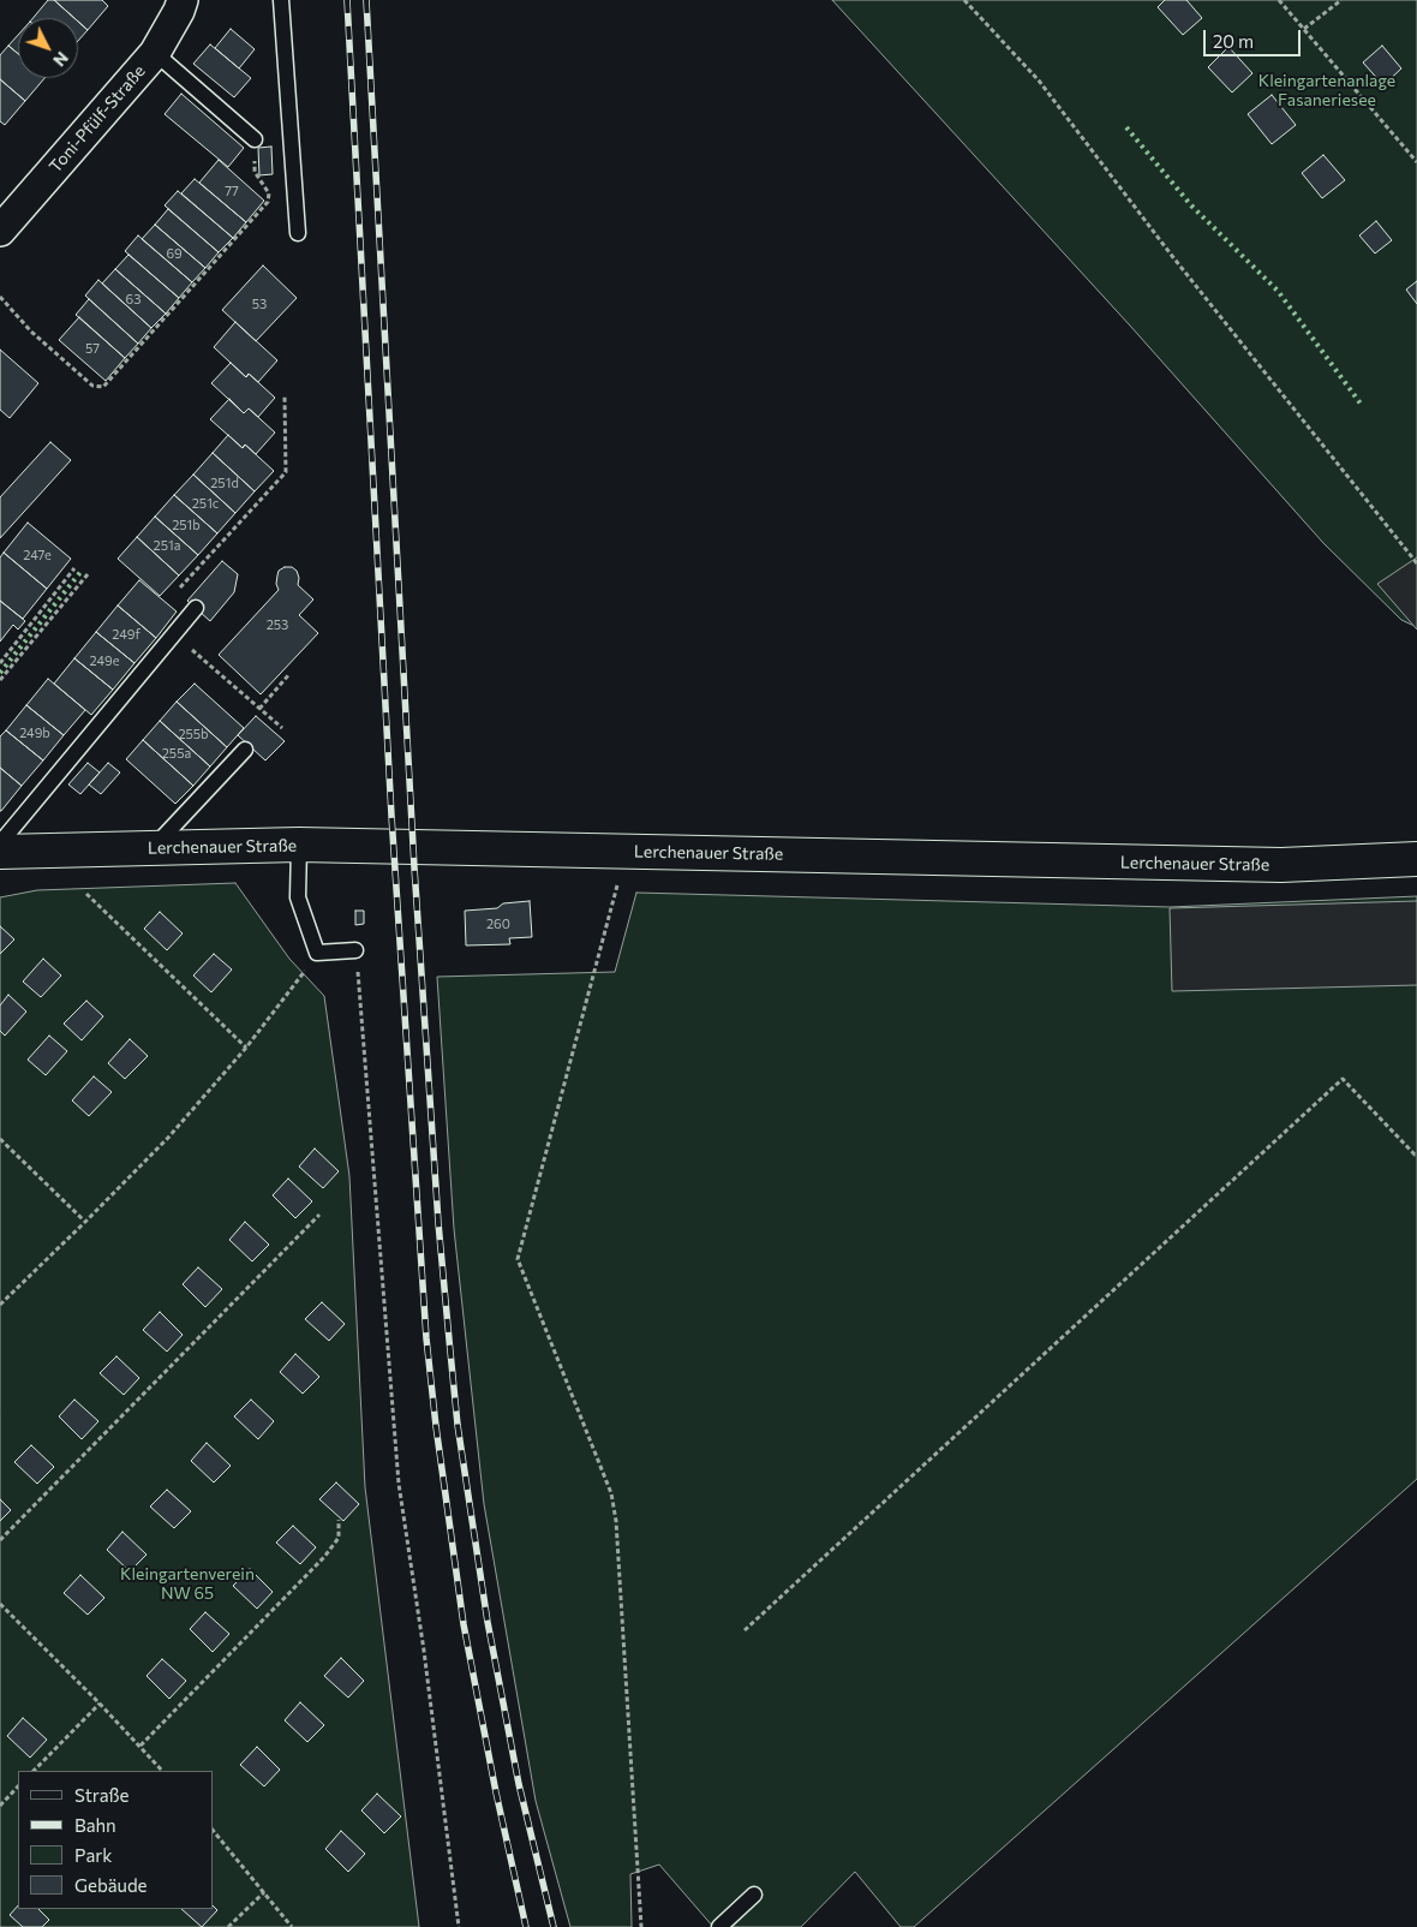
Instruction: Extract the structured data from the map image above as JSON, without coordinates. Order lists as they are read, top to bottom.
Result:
{
  "streets": {
    "main road": ["Lerchenauer Straße"],
    "street": ["Toni-Pfülf-Straße"]
  },
  "parks": ["Kleingartenanlage Fasaneriesee", "Kleingartenverein NW 65"],
  "house_numbers": [
    "77",
    "69",
    "63",
    "53",
    "57",
    "251d",
    "251c",
    "251b",
    "251a",
    "247e",
    "253",
    "249f",
    "249e",
    "249b",
    "255b",
    "255a",
    "260"
  ],
  "legend": [
    "Straße",
    "Bahn",
    "Park",
    "Gebäude"
  ],
  "scale_bar": "20 m",
  "north": "bottom right"
}
